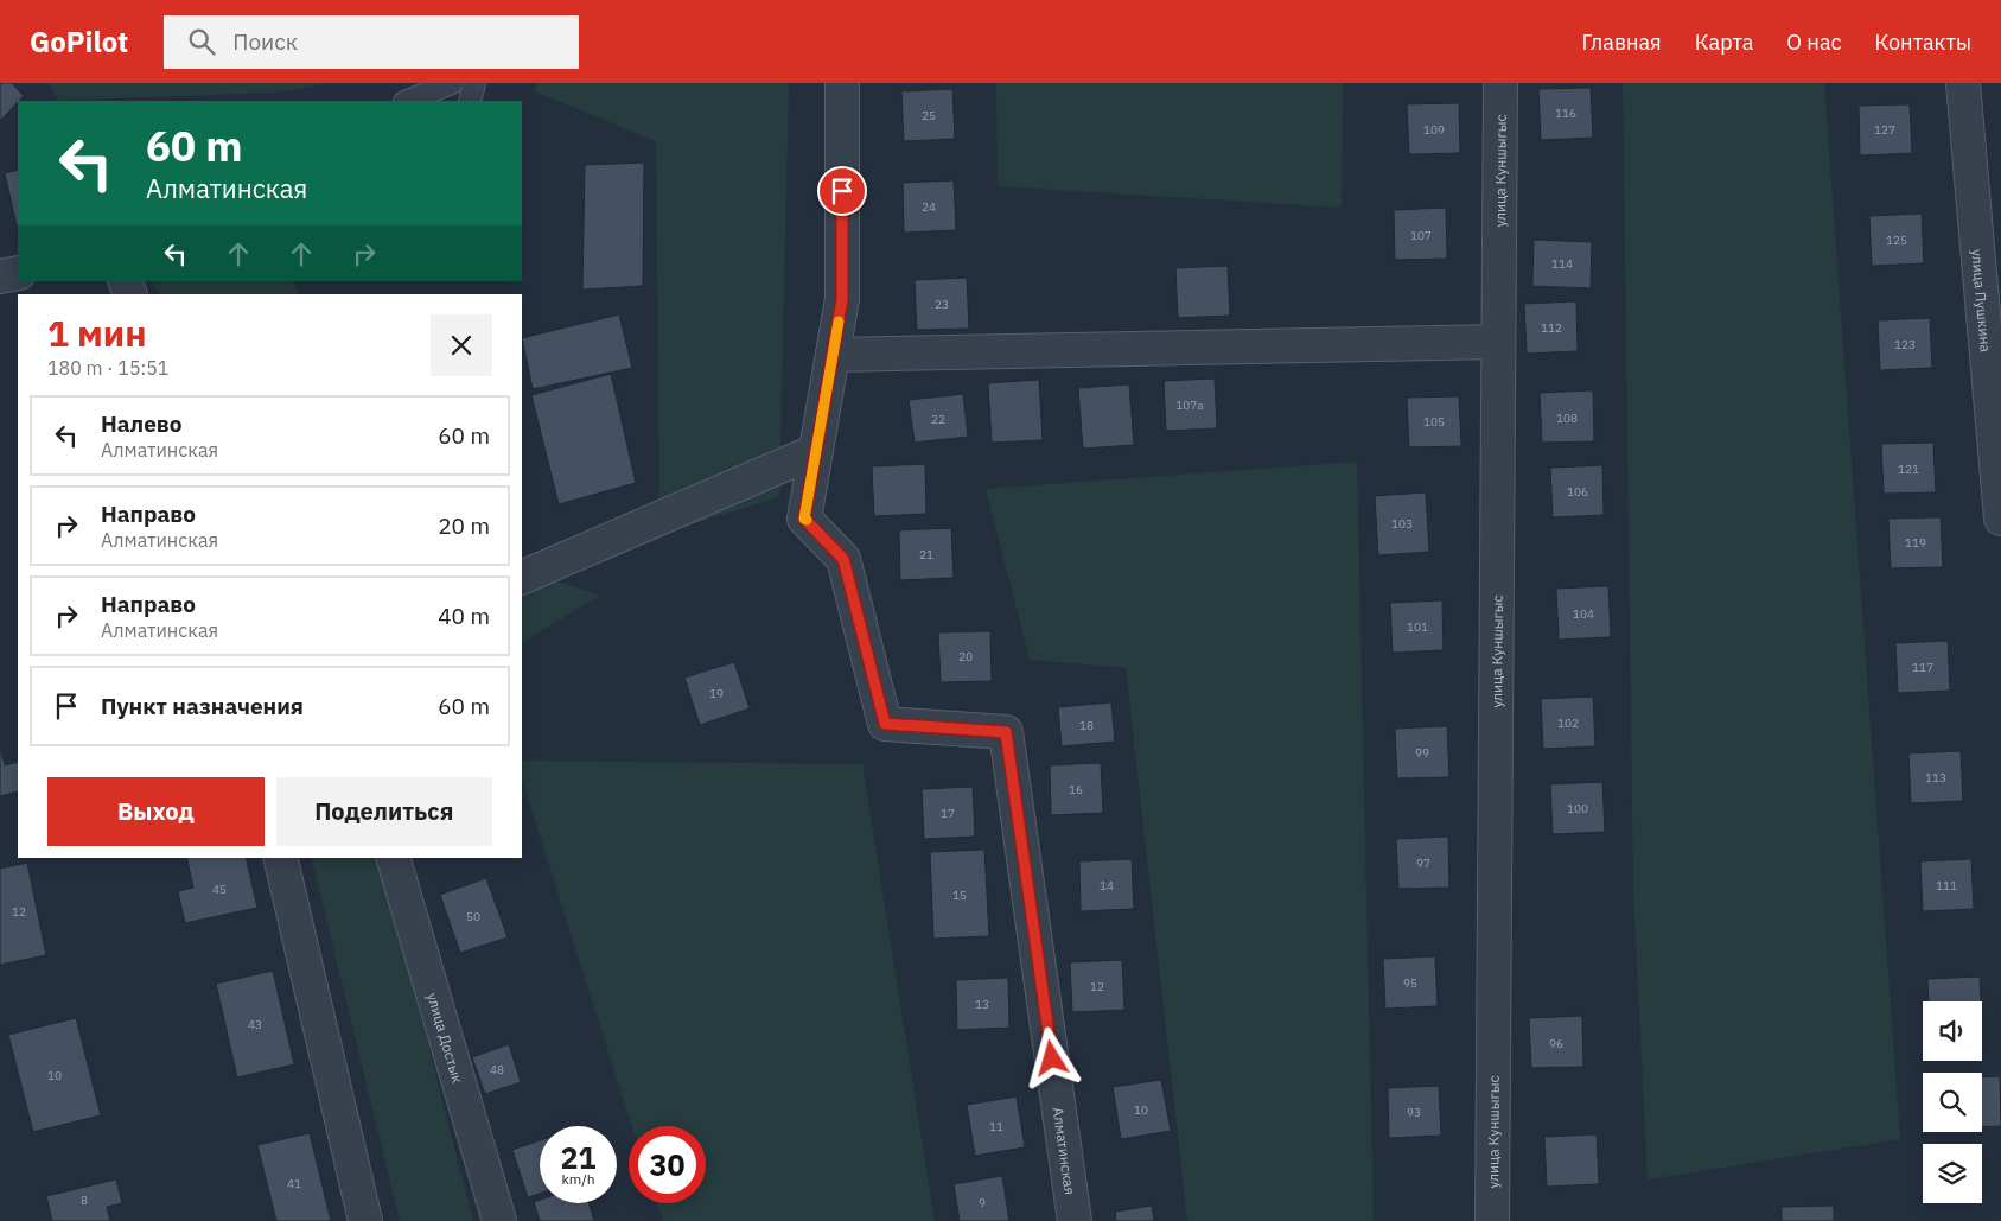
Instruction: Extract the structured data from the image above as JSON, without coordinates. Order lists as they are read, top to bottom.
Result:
{
  "streets": {
    "street": [
      "улица Куншыгыс",
      "улица Пушкина",
      "улица Достык",
      "Алматинская"
    ]
  },
  "house_numbers": [
    "116",
    "25",
    "109",
    "127",
    "24",
    "107",
    "125",
    "114",
    "23",
    "112",
    "123",
    "107а",
    "108",
    "22",
    "105",
    "121",
    "106",
    "103",
    "119",
    "21",
    "104",
    "101",
    "20",
    "117",
    "19",
    "102",
    "18",
    "99",
    "113",
    "16",
    "100",
    "17",
    "97",
    "14",
    "111",
    "45",
    "15",
    "12",
    "50",
    "95",
    "12",
    "13",
    "43",
    "96",
    "48",
    "10",
    "10",
    "93",
    "11",
    "41",
    "8",
    "9"
  ],
  "page": {
    "header": "GoPilot",
    "search": "Поиск",
    "nav": [
      "Главная",
      "Карта",
      "О нас",
      "Контакты"
    ],
    "turn": ["60 m", "Алматинская"],
    "heading": ["1 мин", "180 m · 15:51"],
    "list": [
      {
        "name": "Налево",
        "note": "Алматинская",
        "value": "60 m"
      },
      {
        "name": "Направо",
        "note": "Алматинская",
        "value": "20 m"
      },
      {
        "name": "Направо",
        "note": "Алматинская",
        "value": "40 m"
      },
      {
        "name": "Пункт назначения",
        "value": "60 m"
      }
    ],
    "buttons": ["Выход", "Поделиться"],
    "speed": "21 km/h",
    "limit": "30"
  }
}
